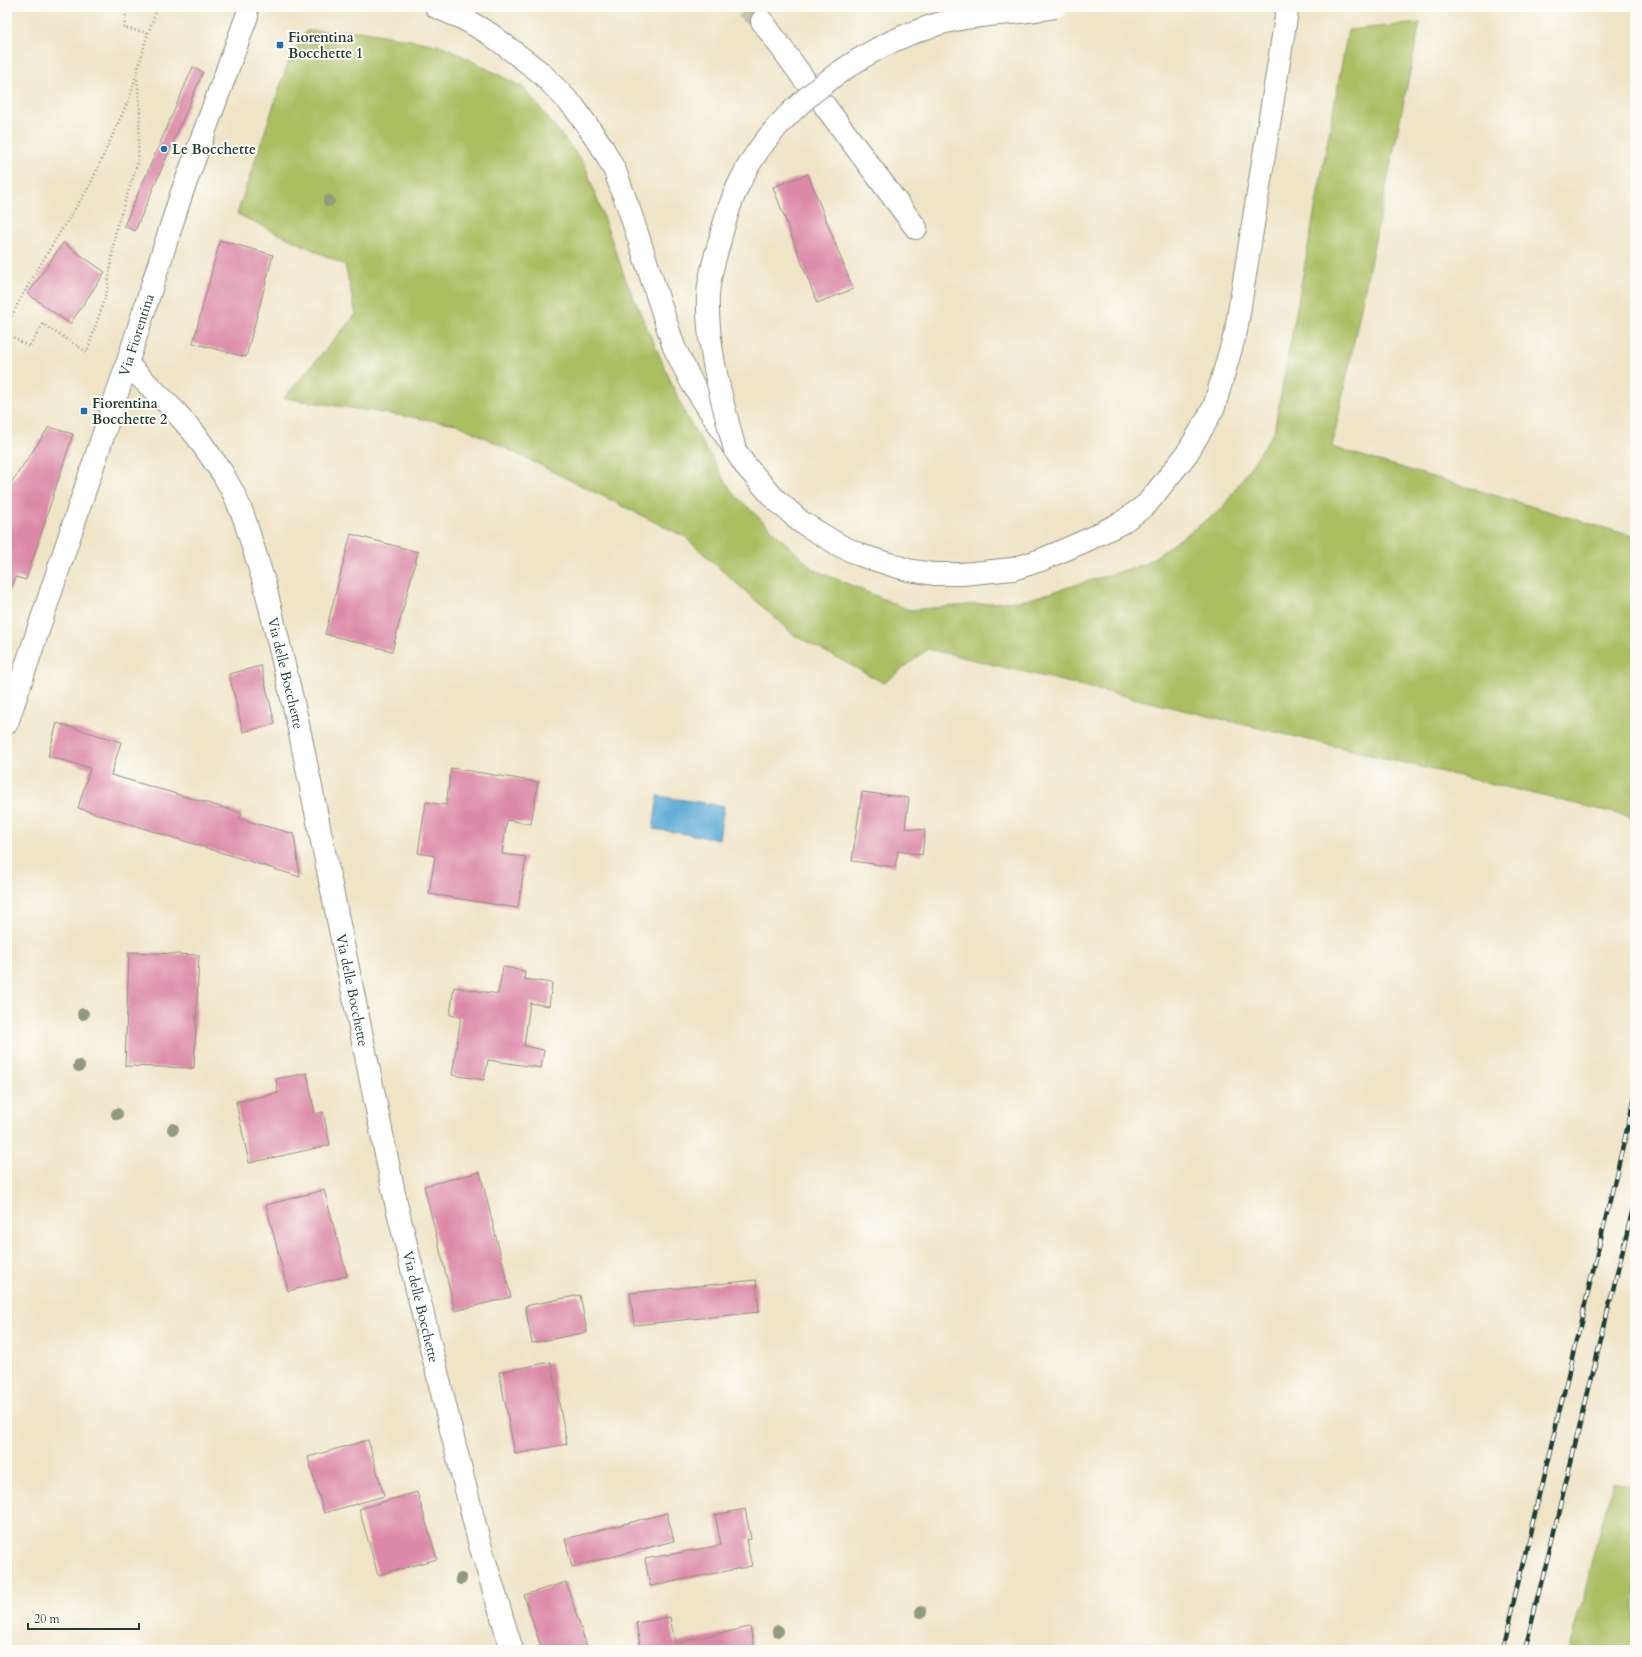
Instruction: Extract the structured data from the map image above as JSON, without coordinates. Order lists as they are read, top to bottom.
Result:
{
  "streets": {
    "main road": ["Via Fiorentina", "Via delle Bocchette"]
  },
  "crossings": [
    ["Via Fiorentina", "Via delle Bocchette"]
  ],
  "places": {
    "transit": ["Fiorentina Bocchette 1", "Fiorentina Bocchette 2"],
    "other": ["Le Bocchette"]
  },
  "scale_bar": "20 m"
}
